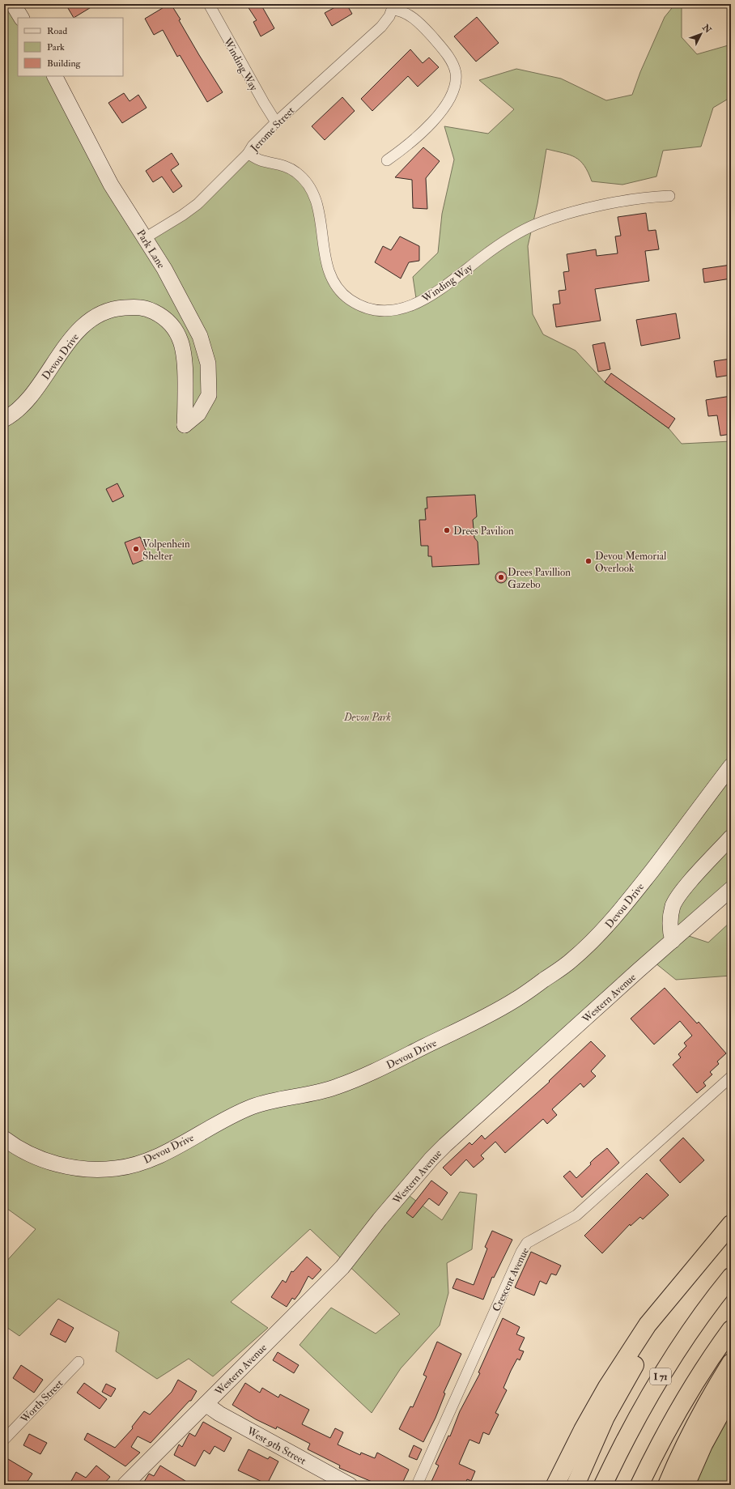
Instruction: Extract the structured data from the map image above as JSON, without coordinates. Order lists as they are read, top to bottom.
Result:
{
  "streets": {
    "highway": ["I 71"],
    "street": [
      "Winding Way",
      "Jerome Street",
      "Park Lane",
      "Devou Drive",
      "Western Avenue",
      "Crescent Avenue",
      "Worth Street",
      "West 9th Street"
    ]
  },
  "crossings": [
    ["Winding Way", "Jerome Street"],
    ["Jerome Street", "Park Lane"],
    ["Park Lane", "Devou Drive"],
    ["Western Avenue", "West 9th Street"]
  ],
  "parks": ["Devou Park"],
  "places": [
    "Drees Pavilion",
    "Volpenhein Shelter",
    "Devou Memorial Overlook",
    "Drees Pavillion Gazebo"
  ],
  "legend": ["Road", "Park", "Building"],
  "north": "top right"
}
